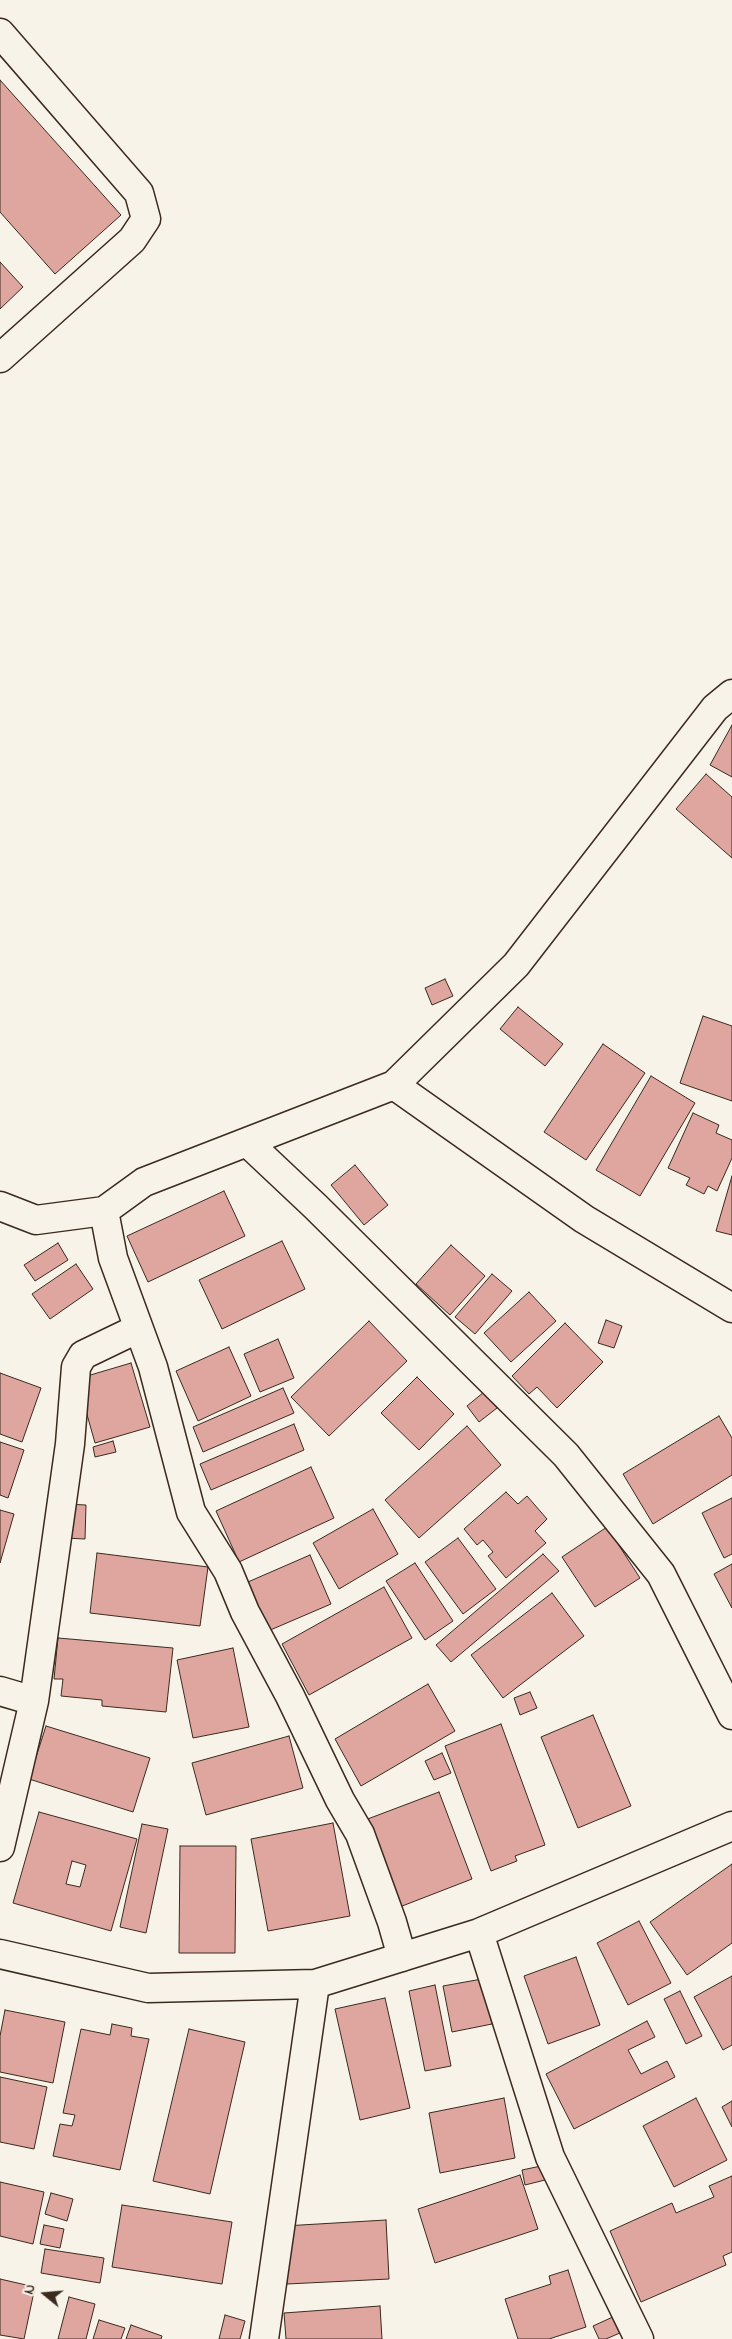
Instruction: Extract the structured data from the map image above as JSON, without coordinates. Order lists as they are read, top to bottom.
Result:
{
  "north": "left"
}
